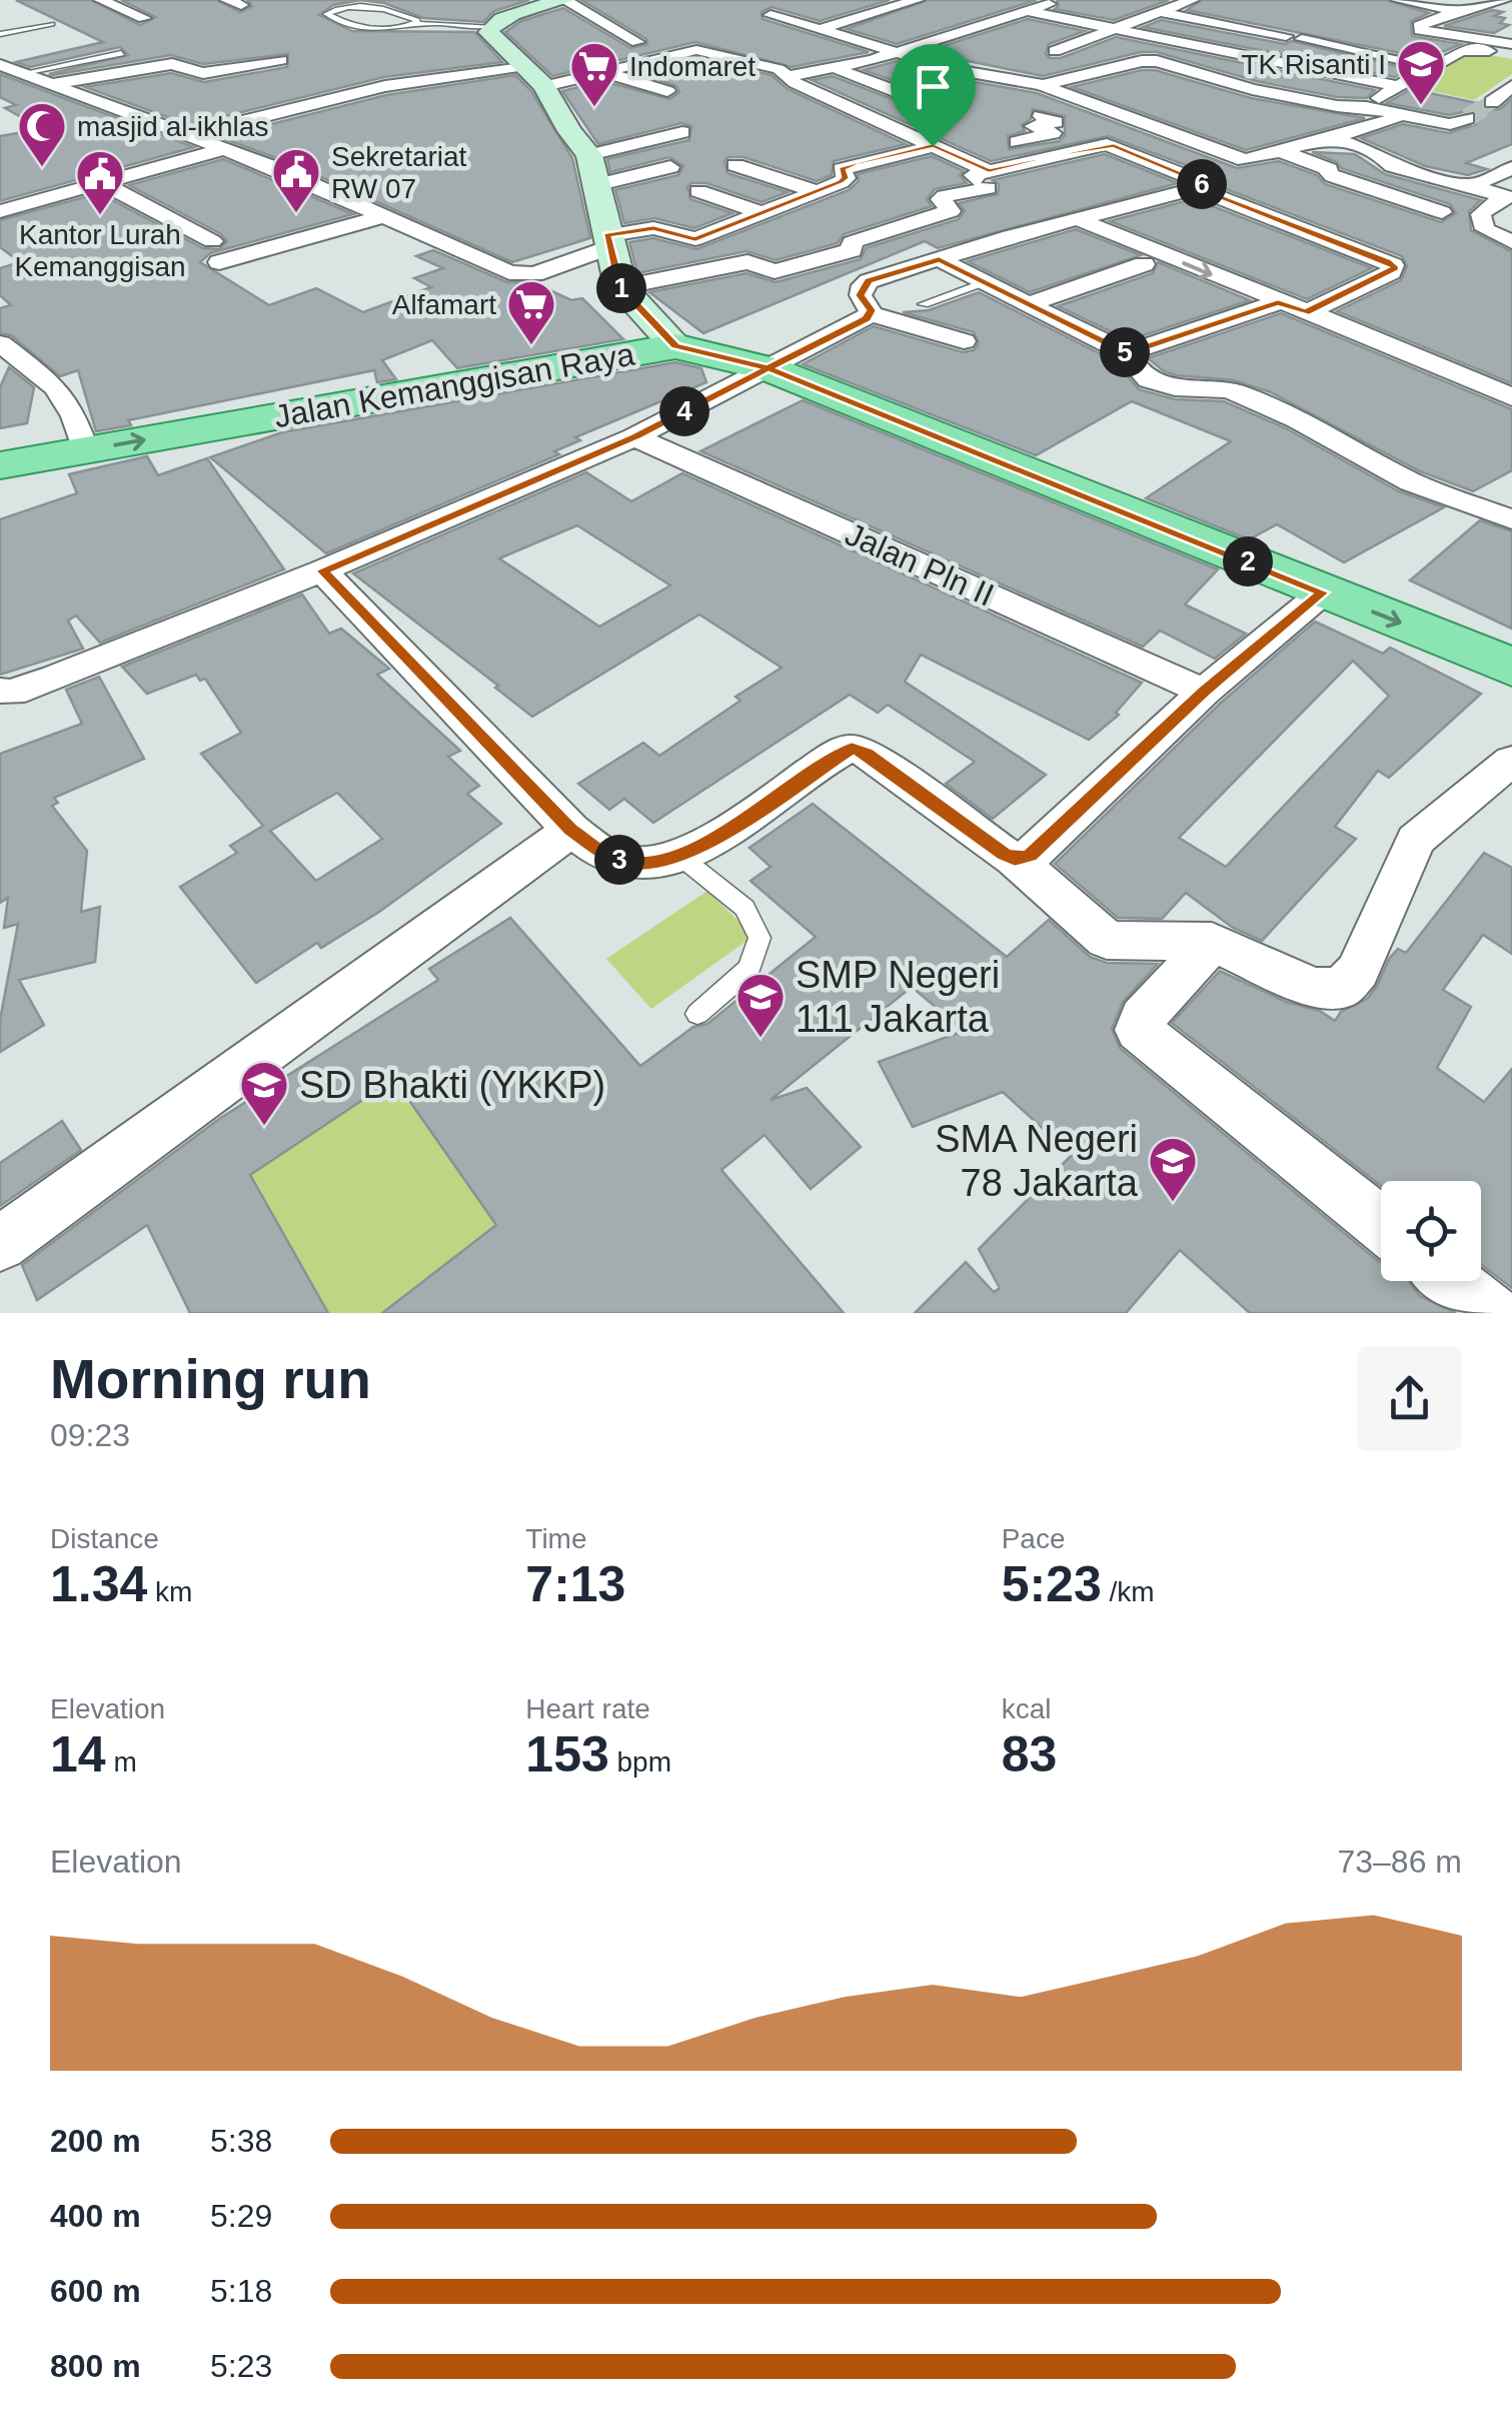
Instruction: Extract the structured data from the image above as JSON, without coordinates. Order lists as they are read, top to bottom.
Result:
{
  "streets": {
    "main road": ["Jalan Kemanggisan Raya"],
    "street": ["Jalan Pln II"]
  },
  "one_way": ["Jalan Kemanggisan Raya"],
  "places": {
    "school or university": [
      "TK Risanti I",
      "SMP Negeri 111 Jakarta",
      "SD Bhakti (YKKP)",
      "SMA Negeri 78 Jakarta"
    ],
    "supermarket": ["Indomaret", "Alfamart"],
    "mosque": ["masjid al-ikhlas"],
    "public building": ["Sekretariat RW 07", "Kantor Lurah Kemanggisan"]
  },
  "page": {
    "pins": [
      "6",
      "1",
      "5",
      "4",
      "2",
      "3"
    ],
    "heading": ["Morning run", "09:23"],
    "stats": [
      ["Distance", "1.34 km"],
      ["Time", "7:13"],
      ["Pace", "5:23 /km"],
      ["Elevation", "14 m"],
      ["Heart rate", "153 bpm"],
      ["kcal", "83"]
    ],
    "chart": ["Elevation", "73–86 m"],
    "list": [
      {
        "name": "200 m",
        "note": "5:38"
      },
      {
        "name": "400 m",
        "note": "5:29"
      },
      {
        "name": "600 m",
        "note": "5:18"
      },
      {
        "name": "800 m",
        "note": "5:23"
      }
    ]
  }
}
